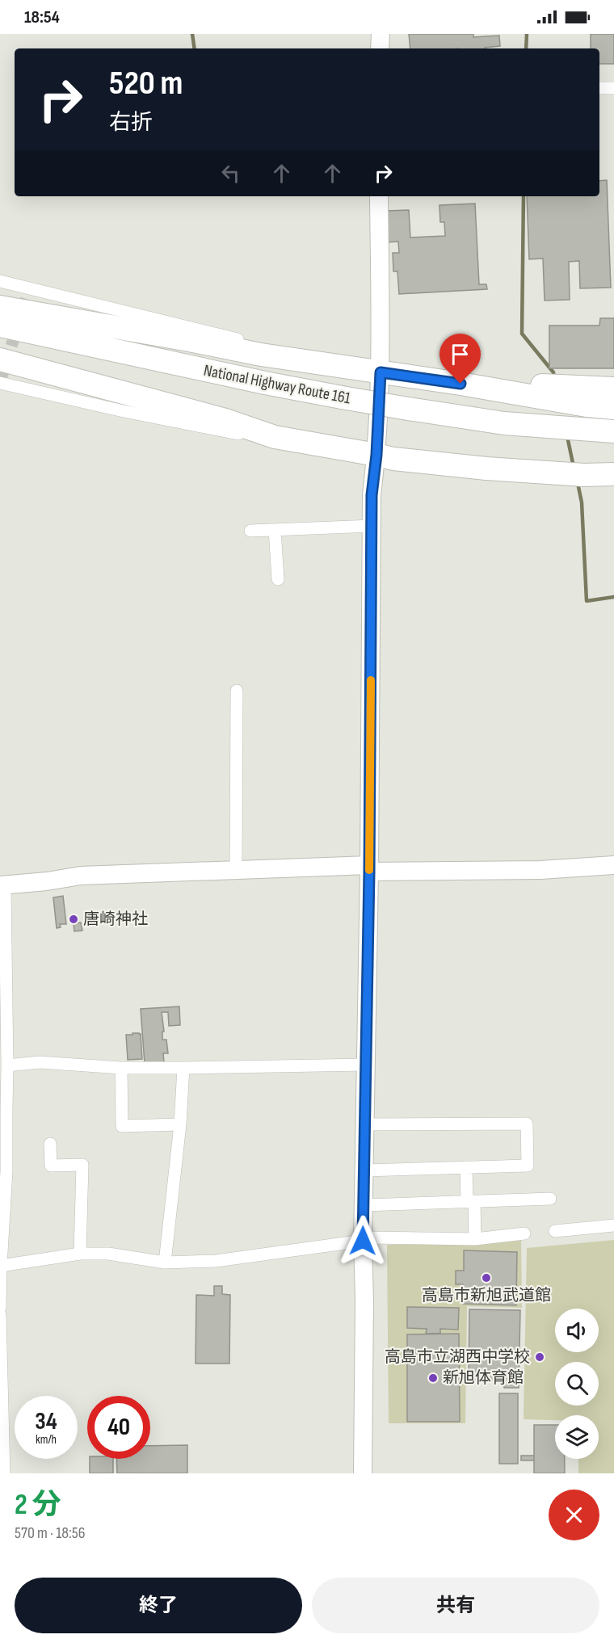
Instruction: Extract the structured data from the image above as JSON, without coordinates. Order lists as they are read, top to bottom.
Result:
{
  "streets": {
    "highway": ["National Highway Route 161"]
  },
  "places": [
    "唐崎神社",
    "高島市新旭武道館",
    "高島市立湖西中学校",
    "新旭体育館"
  ],
  "page": {
    "status": "18:54",
    "turn": ["520 m", "右折"],
    "speed": "34 km/h",
    "limit": "40",
    "heading": ["2 分", "570 m · 18:56"],
    "buttons": ["終了", "共有"]
  }
}
